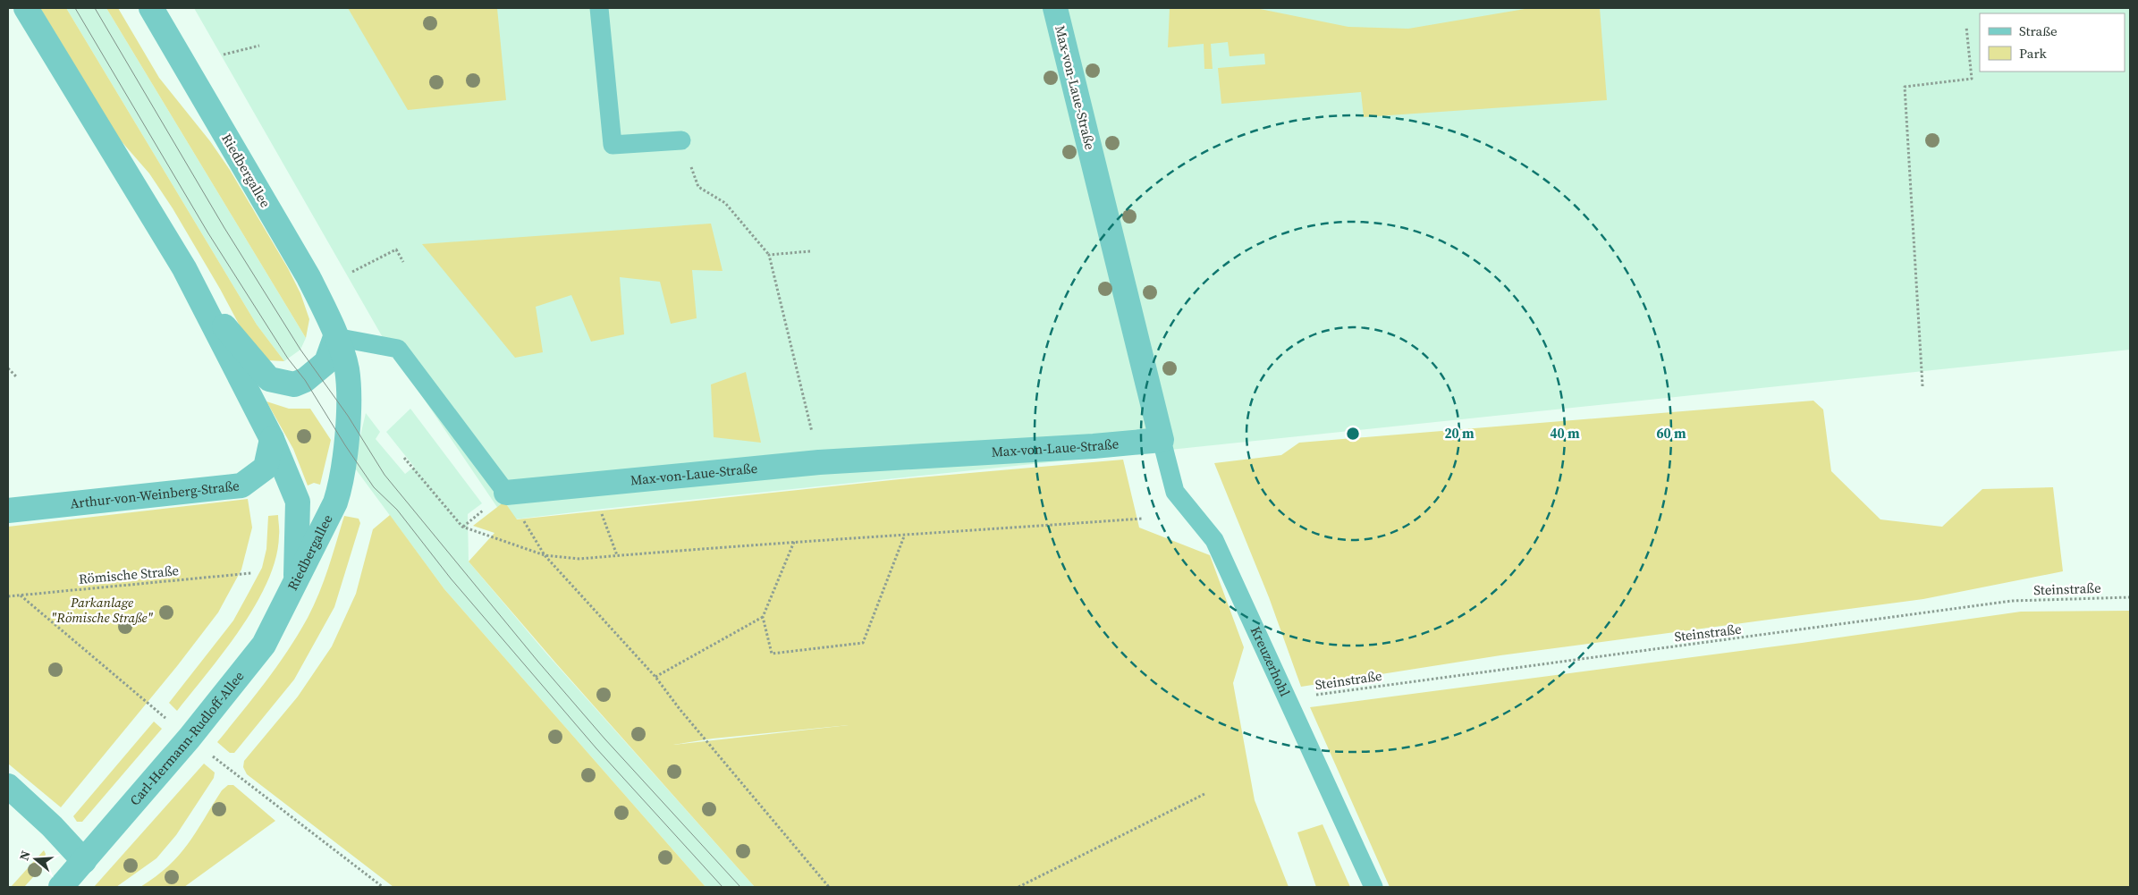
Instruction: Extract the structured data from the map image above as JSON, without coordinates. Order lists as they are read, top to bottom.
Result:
{
  "streets": {
    "street": [
      "Max-von-Laue-Straße",
      "Riedbergallee",
      "Arthur-von-Weinberg-Straße",
      "Carl-Hermann-Rudloff-Allee"
    ],
    "lane": ["Kreuzerhohl"],
    "path": ["Römische Straße", "Steinstraße"]
  },
  "crossings": [
    ["Max-von-Laue-Straße", "Kreuzerhohl"],
    ["Riedbergallee", "Arthur-von-Weinberg-Straße"],
    ["Riedbergallee", "Carl-Hermann-Rudloff-Allee"],
    ["Steinstraße", "Kreuzerhohl"]
  ],
  "parks": ["Parkanlage \"Römische Straße\""],
  "legend": ["Straße", "Park"],
  "north": "left",
  "rings": ["20 m", "40 m", "60 m"]
}
